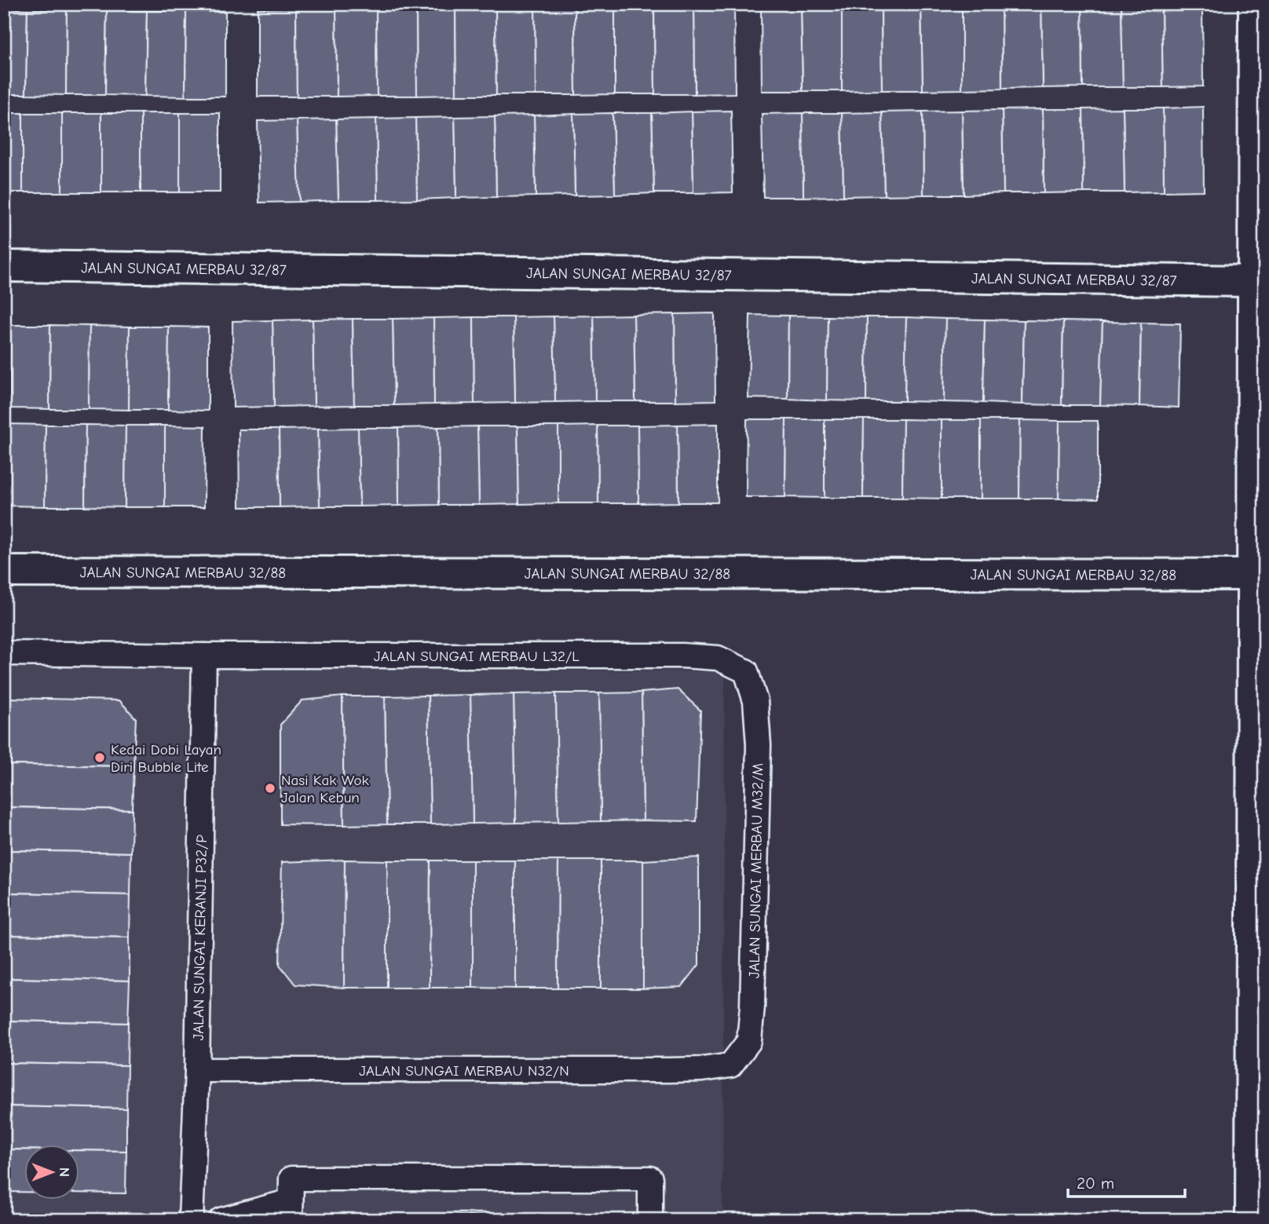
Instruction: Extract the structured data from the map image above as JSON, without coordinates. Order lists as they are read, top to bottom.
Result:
{
  "streets": {
    "street": ["JALAN SUNGAI MERBAU 32/87", "JALAN SUNGAI MERBAU 32/88"],
    "lane": [
      "JALAN SUNGAI MERBAU L32/L",
      "JALAN SUNGAI MERBAU M32/M",
      "JALAN SUNGAI KERANJI P32/P",
      "JALAN SUNGAI MERBAU N32/N"
    ]
  },
  "crossings": [
    ["JALAN SUNGAI MERBAU L32/L", "JALAN SUNGAI MERBAU M32/M"],
    ["JALAN SUNGAI MERBAU L32/L", "JALAN SUNGAI KERANJI P32/P"],
    ["JALAN SUNGAI MERBAU M32/M", "JALAN SUNGAI MERBAU N32/N"],
    ["JALAN SUNGAI KERANJI P32/P", "JALAN SUNGAI MERBAU N32/N"]
  ],
  "places": ["Kedai Dobi Layan Diri Bubble Lite", "Nasi Kak Wok Jalan Kebun"],
  "scale_bar": "20 m",
  "north": "right"
}
